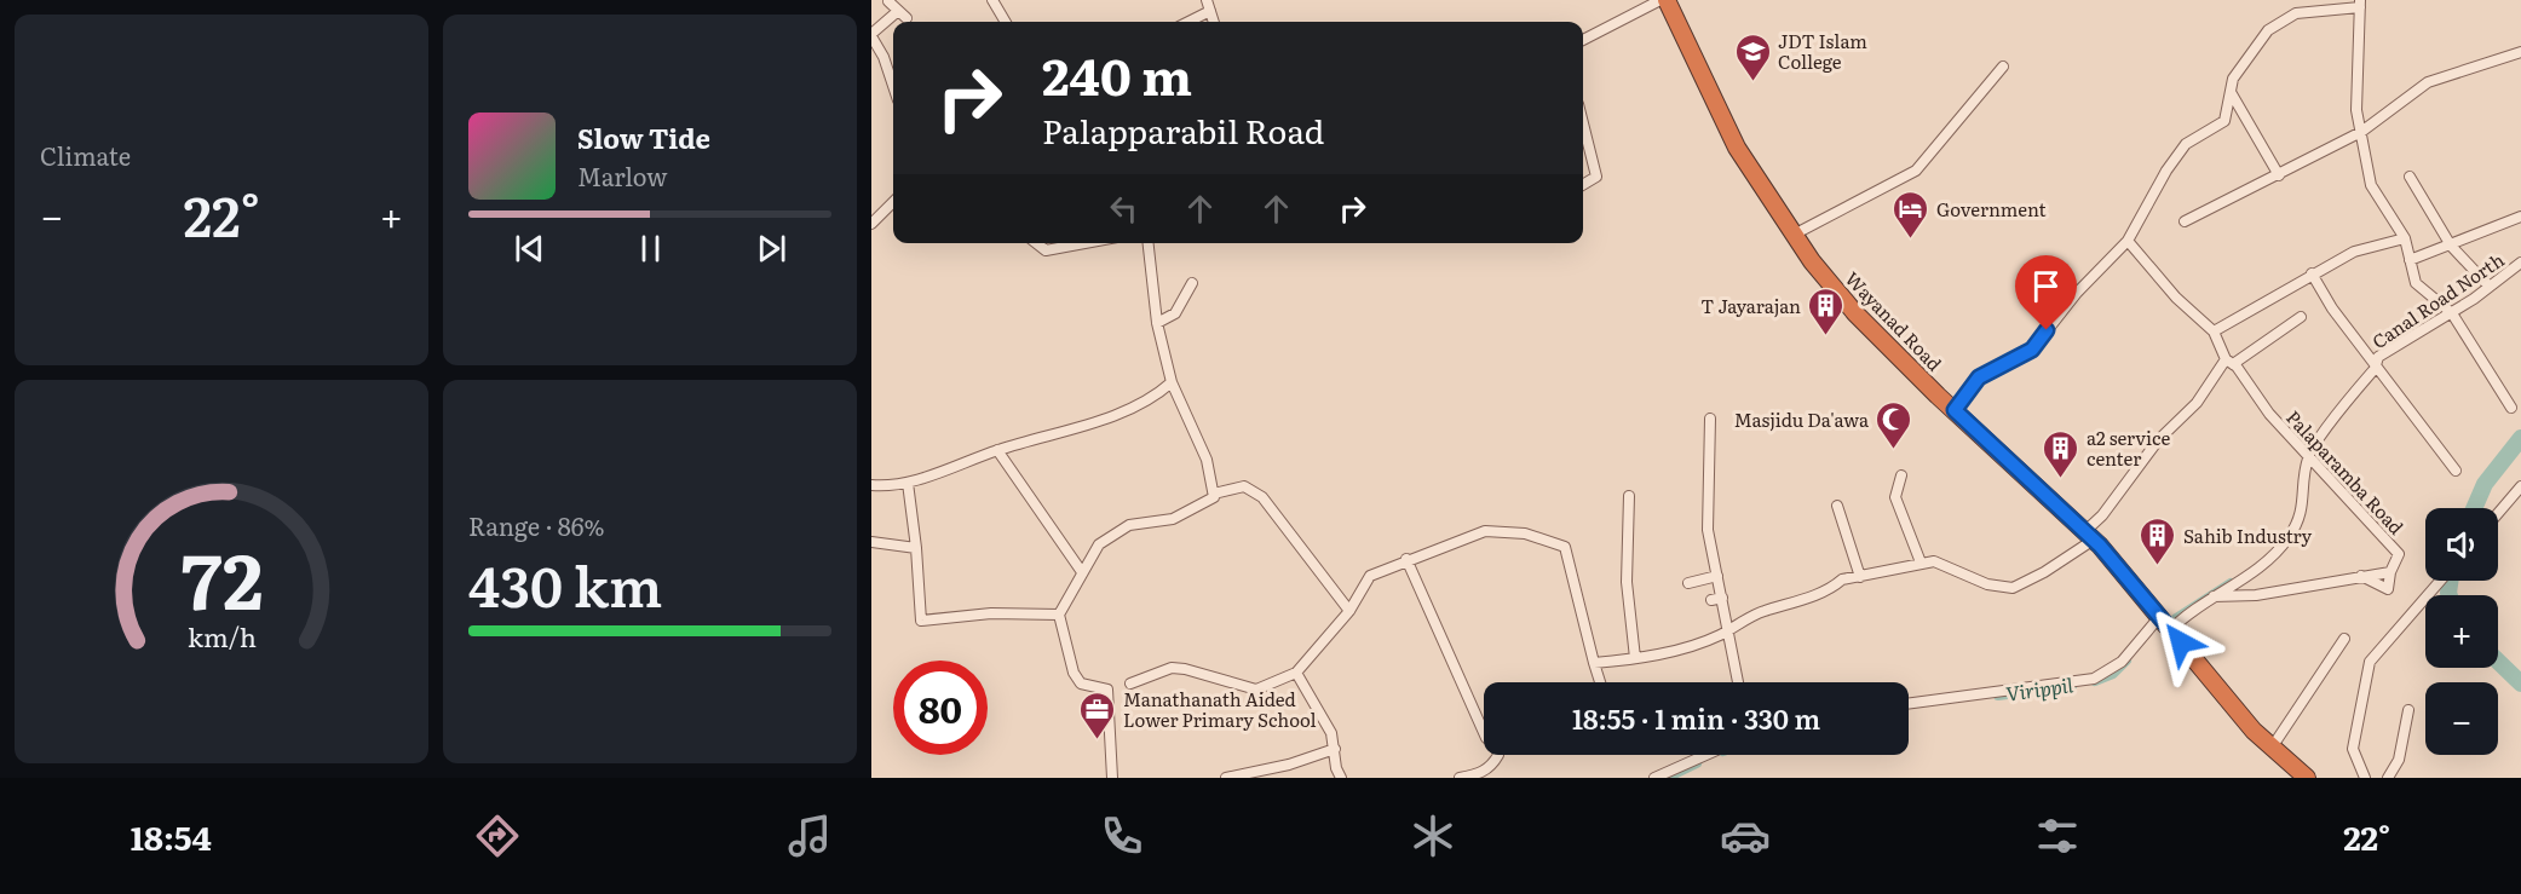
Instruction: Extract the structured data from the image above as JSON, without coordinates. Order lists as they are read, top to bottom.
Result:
{
  "streets": {
    "highway": ["Wayanad Road"],
    "street": ["Canal Road North", "Palaparamba Road"]
  },
  "crossings": [
    ["Canal Road North", "Wayanad Road"],
    ["Canal Road North", "Palaparamba Road"]
  ],
  "water": ["Virippil"],
  "places": {
    "school or university": ["JDT Islam College"],
    "hotel": ["Government"],
    "building": ["T Jayarajan", "a2 service center", "Sahib Industry"],
    "mosque": ["Masjidu Da'awa"],
    "office": ["Manathanath Aided Lower Primary School"]
  },
  "page": {
    "tile": [
      "Climate",
      ["Range · 86%", "430 km"]
    ],
    "turn": ["240 m", "Palapparabil Road"],
    "song": ["Slow Tide", "Marlow"],
    "heat": ["−", "22°", "+"],
    "map_buttons": ["+", "−"],
    "limit": "80",
    "trip": "18:55 · 1 min · 330 m",
    "tabs": ["18:54", "22°"],
    "gauge": ["72", "km/h"]
  }
}
